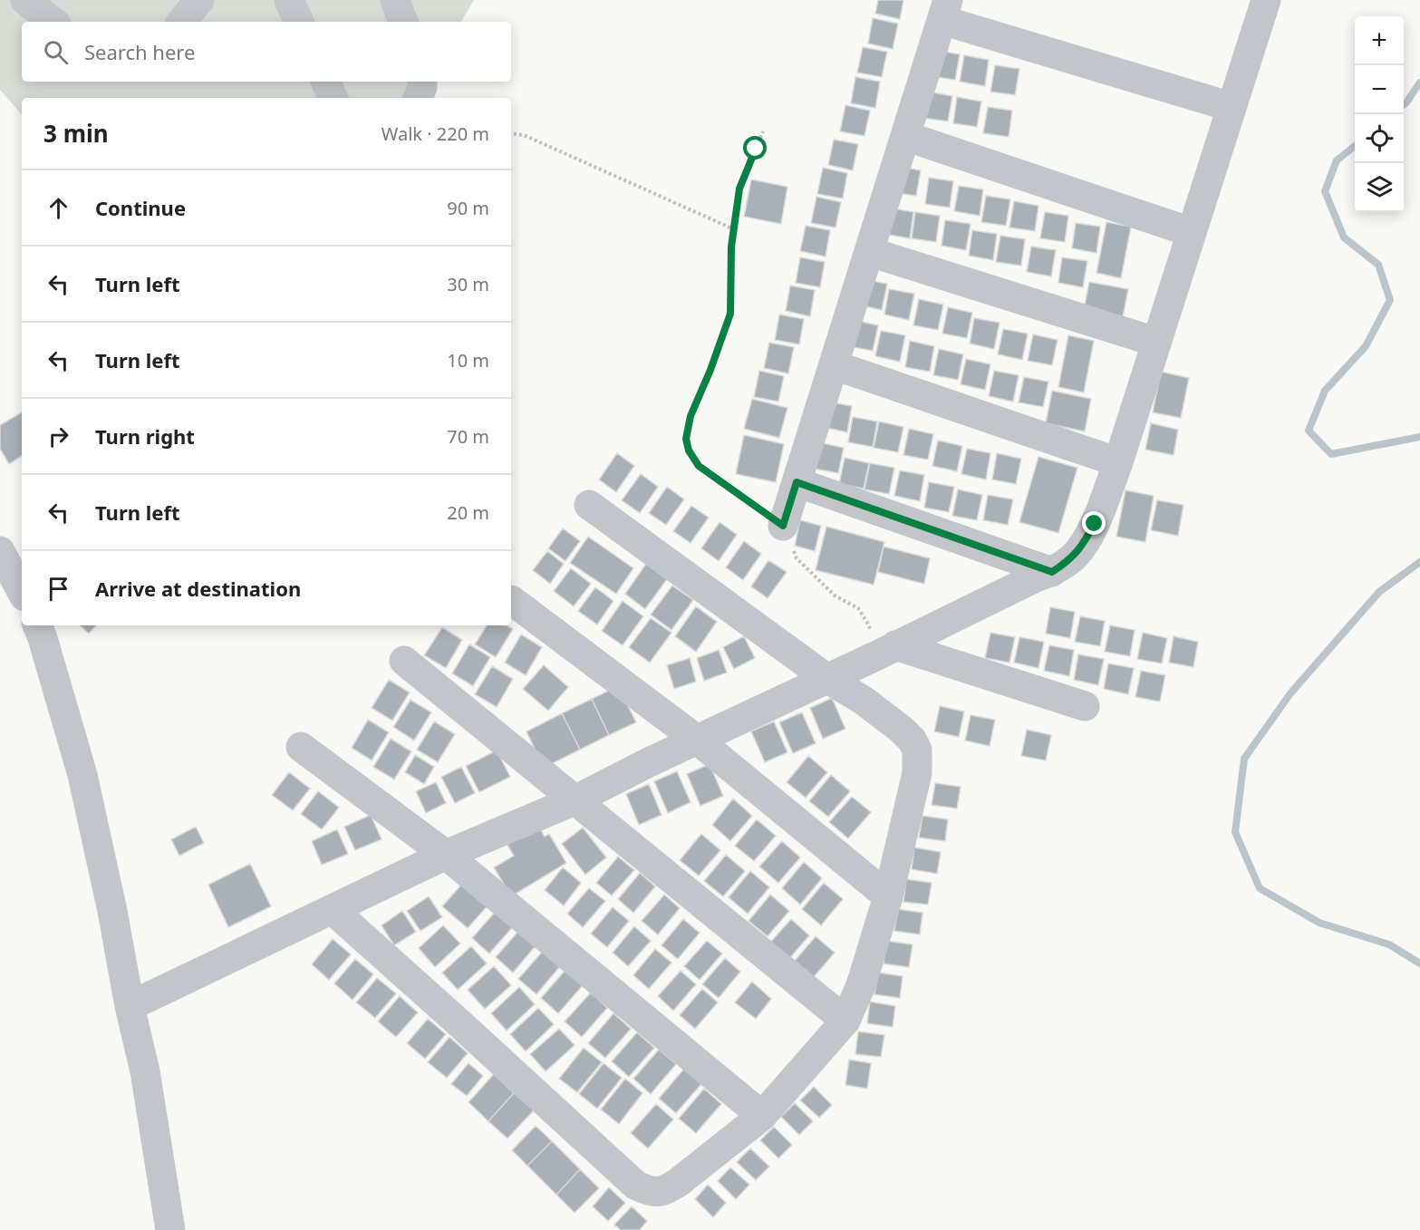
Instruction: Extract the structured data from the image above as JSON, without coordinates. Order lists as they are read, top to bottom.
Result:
{
  "page": {
    "map_buttons": ["+", "−"],
    "search": "Search here",
    "heading": ["3 min", "Walk · 220 m"],
    "list": [
      ["Continue", "90 m"],
      ["Turn left", "30 m"],
      ["Turn left", "10 m"],
      ["Turn right", "70 m"],
      ["Turn left", "20 m"],
      "Arrive at destination"
    ]
  }
}
